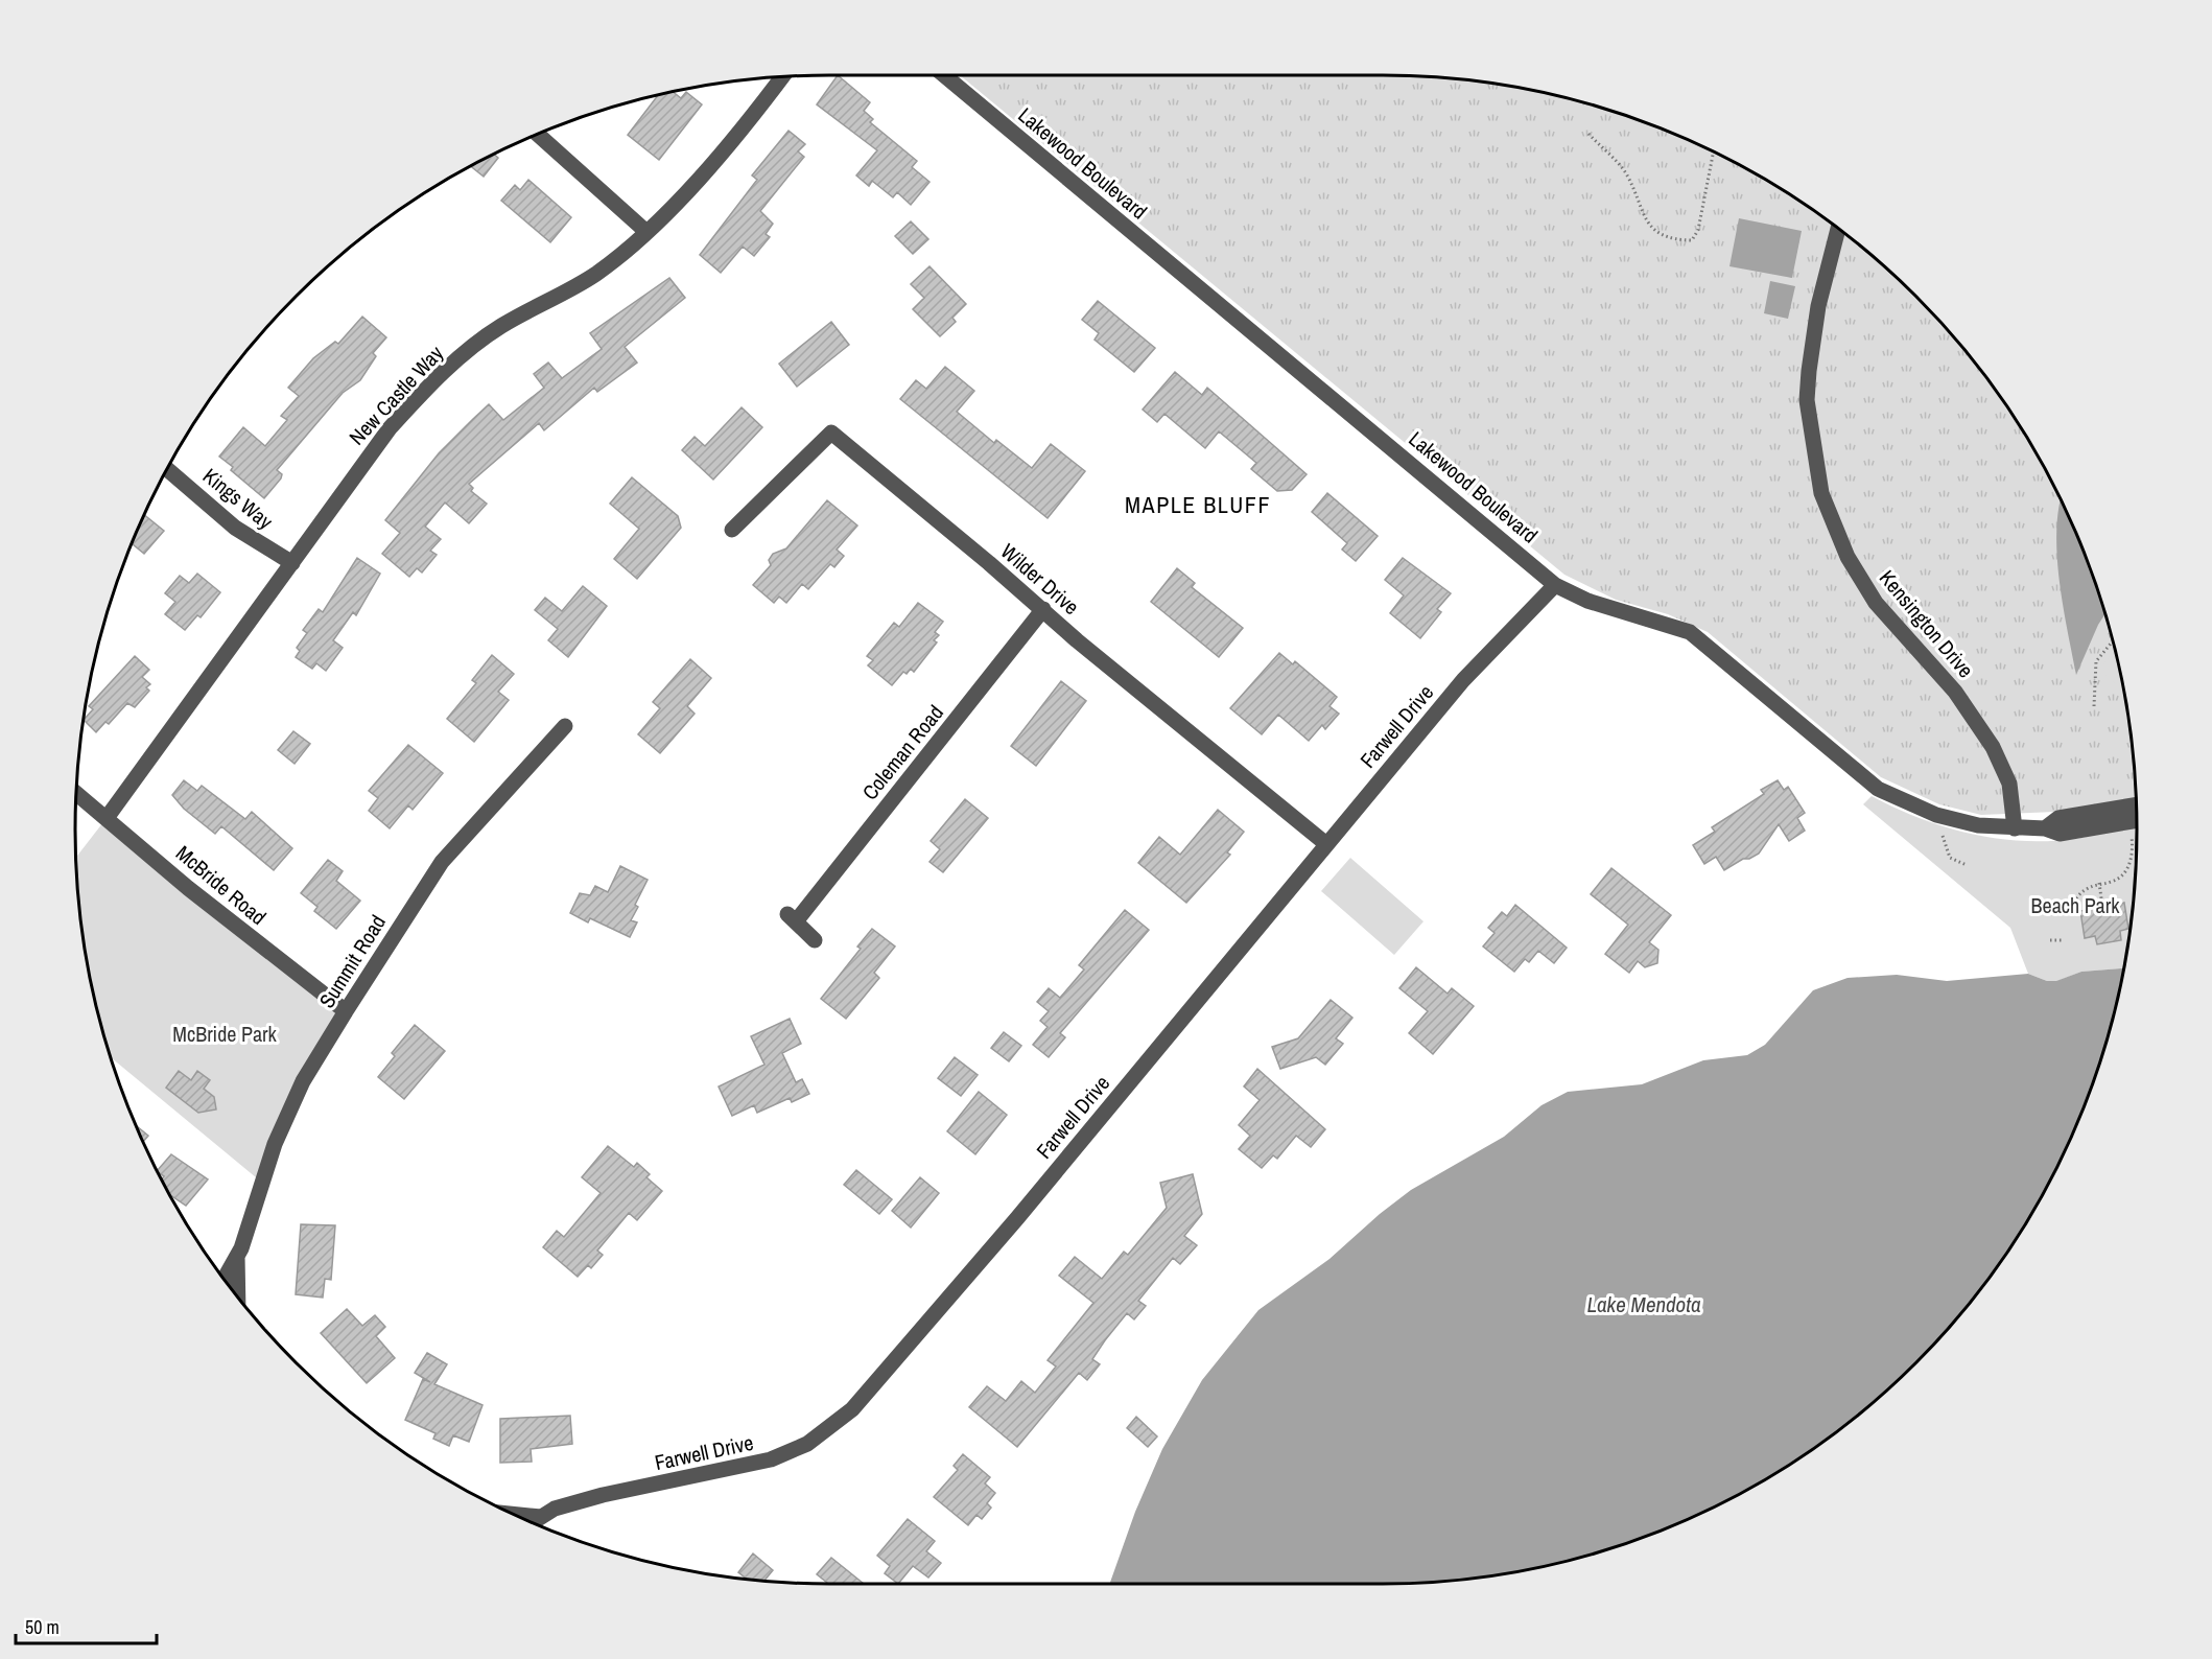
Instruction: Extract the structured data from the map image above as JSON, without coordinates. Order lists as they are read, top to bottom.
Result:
{
  "streets": {
    "street": [
      "Lakewood Boulevard",
      "New Castle Way",
      "Kings Way",
      "Wilder Drive",
      "Kensington Drive",
      "Farwell Drive",
      "Coleman Road",
      "McBride Road",
      "Summit Road"
    ]
  },
  "crossings": [
    ["Lakewood Boulevard", "Kensington Drive"],
    ["Lakewood Boulevard", "Farwell Drive"],
    ["New Castle Way", "Kings Way"],
    ["New Castle Way", "McBride Road"],
    ["Wilder Drive", "Farwell Drive"],
    ["Wilder Drive", "Coleman Road"],
    ["McBride Road", "Summit Road"]
  ],
  "districts": ["MAPLE BLUFF"],
  "water": ["Lake Mendota"],
  "parks": ["Beach Park", "McBride Park"],
  "scale_bar": "50 m"
}
